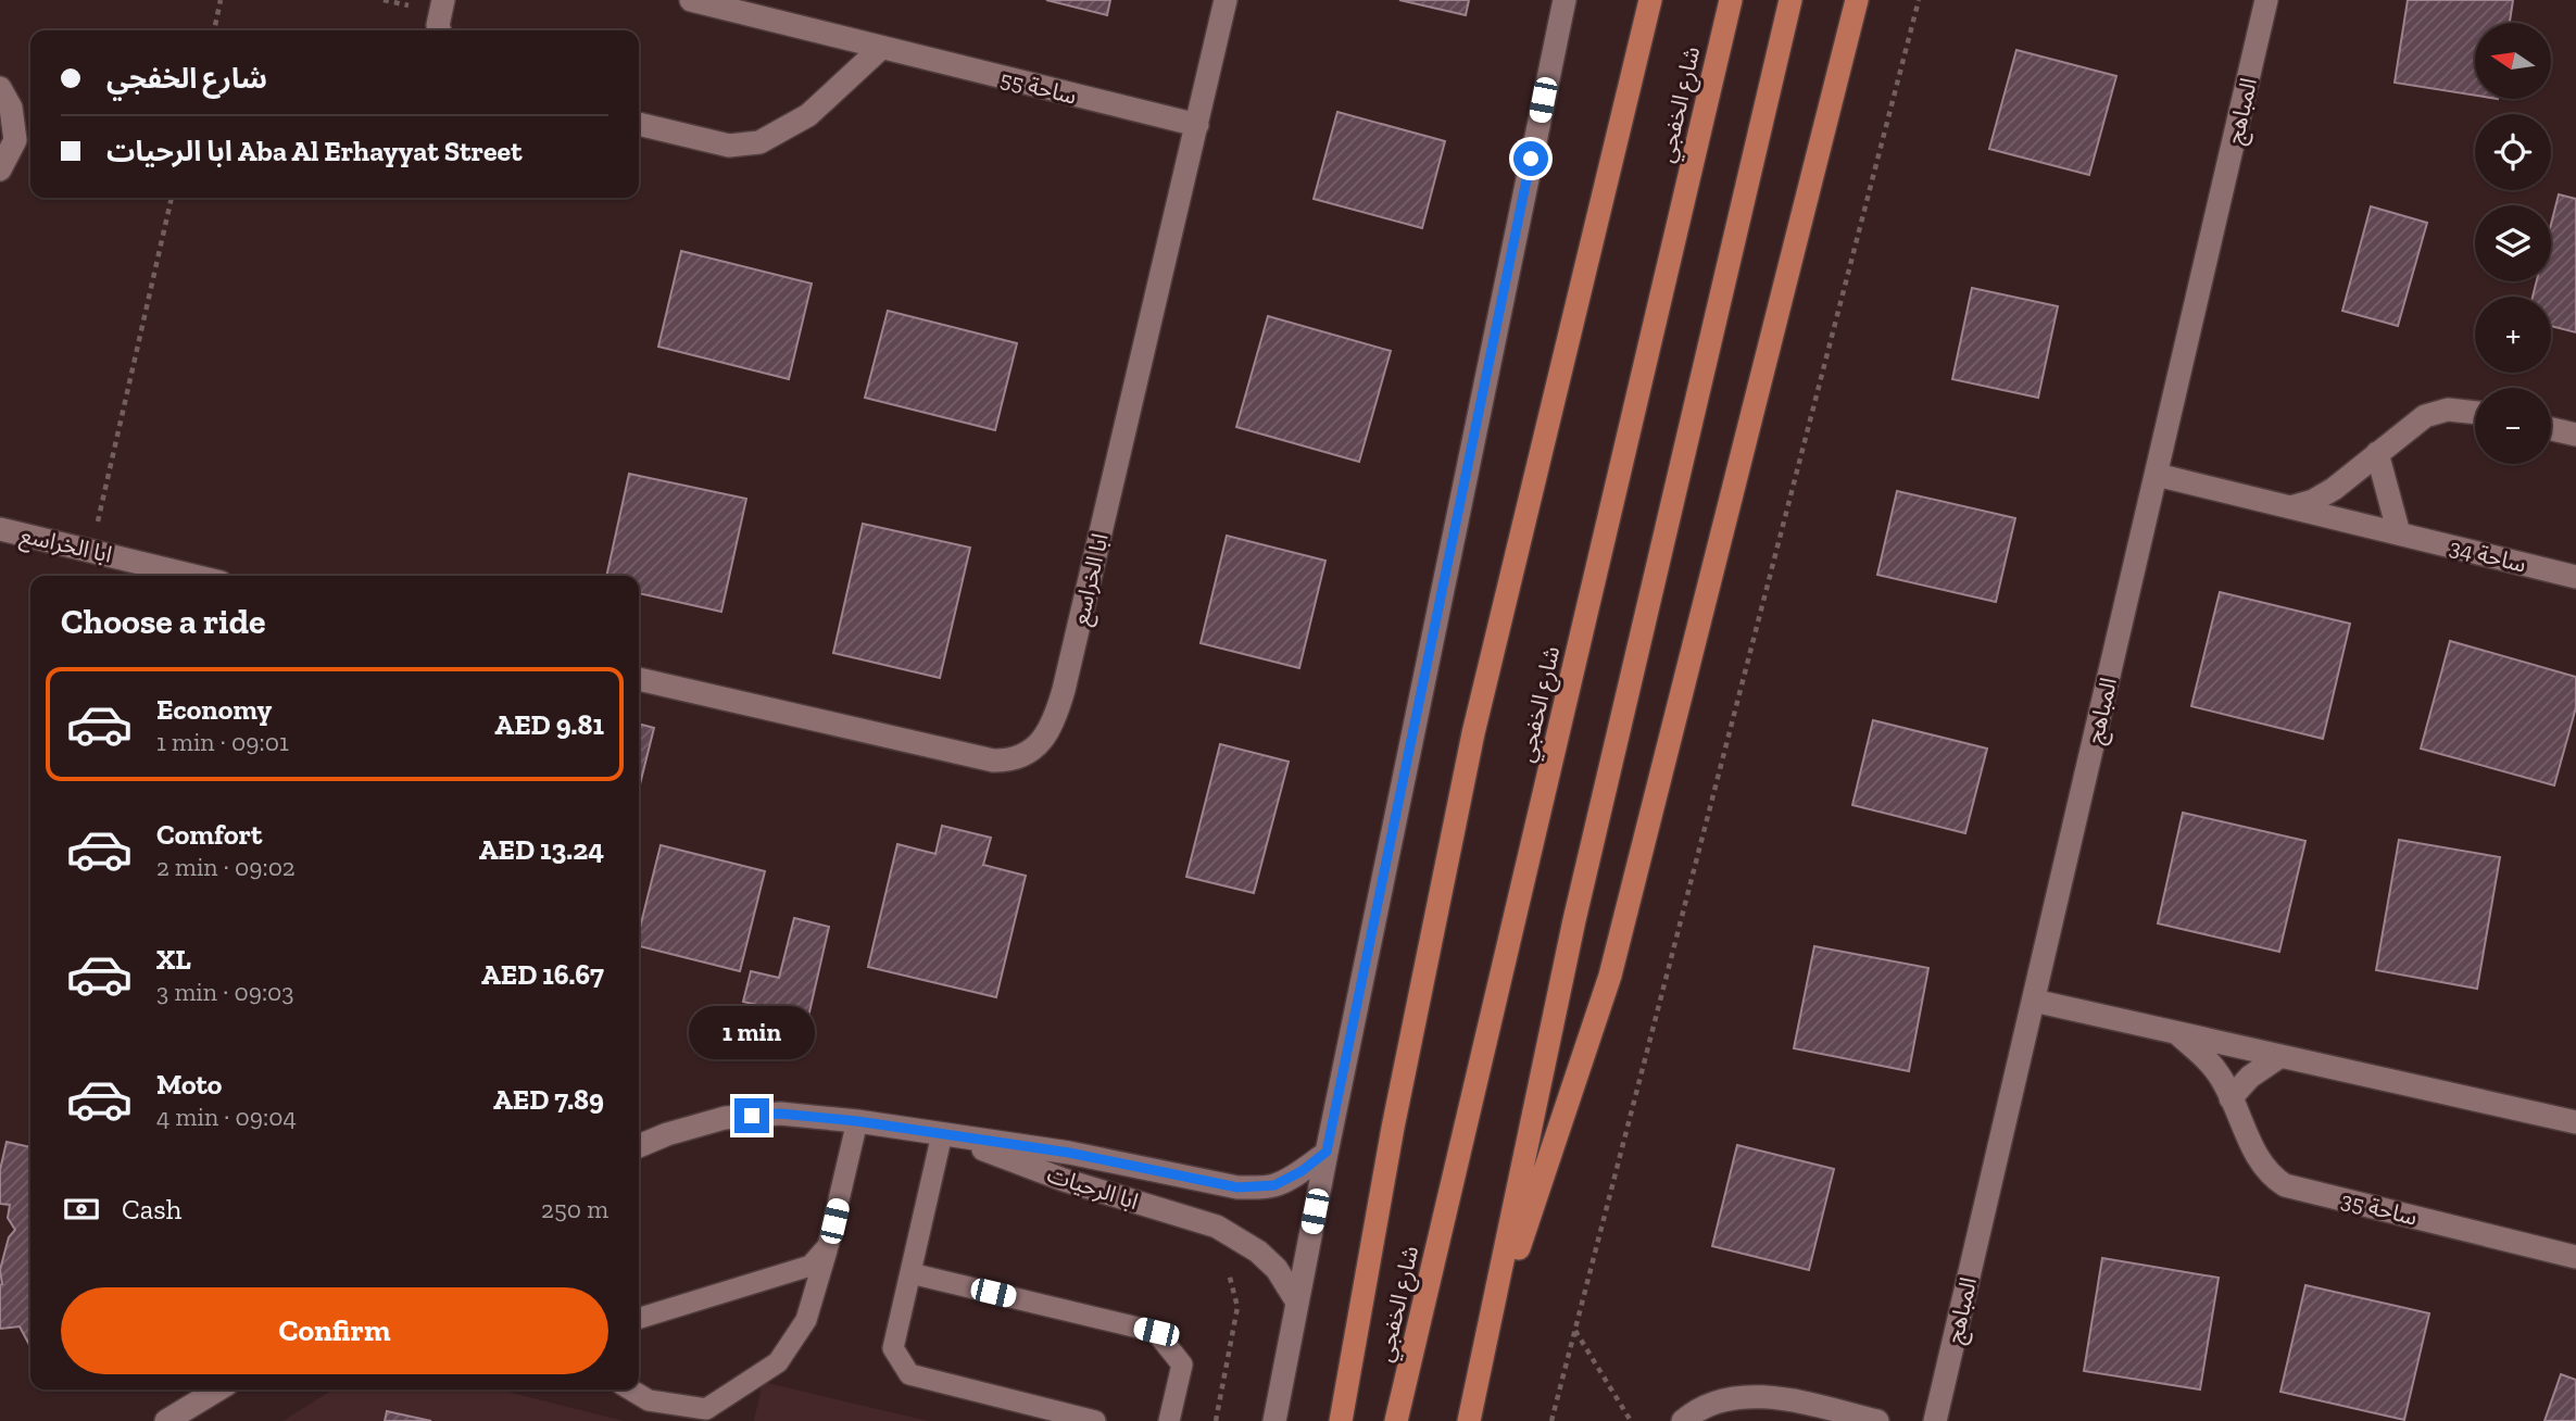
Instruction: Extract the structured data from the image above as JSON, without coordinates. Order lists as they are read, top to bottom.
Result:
{
  "streets": {
    "highway": ["شارع الخفجي"],
    "street": [
      "ساحة 55",
      "المباهج",
      "ابا الخراسع",
      "ساحة 34",
      "ابا الرحيات",
      "ساحة 35"
    ]
  },
  "crossings": [
    ["ساحة 55", "ابا الخراسع"],
    ["المباهج", "ساحة 34"]
  ],
  "north": "left",
  "page": {
    "map_buttons": ["+", "−"],
    "banner": ["شارع الخفجي", "ابا الرحيات Aba Al Erhayyat Street"],
    "heading": "Choose a ride",
    "list": [
      {
        "name": "Economy",
        "note": "1 min · 09:01",
        "value": "AED 9.81"
      },
      {
        "name": "Comfort",
        "note": "2 min · 09:02",
        "value": "AED 13.24"
      },
      {
        "name": "XL",
        "note": "3 min · 09:03",
        "value": "AED 16.67"
      },
      {
        "name": "Moto",
        "note": "4 min · 09:04",
        "value": "AED 7.89"
      }
    ],
    "bubble": "1 min",
    "pay": ["Cash", "250 m"],
    "buttons": "Confirm"
  }
}
